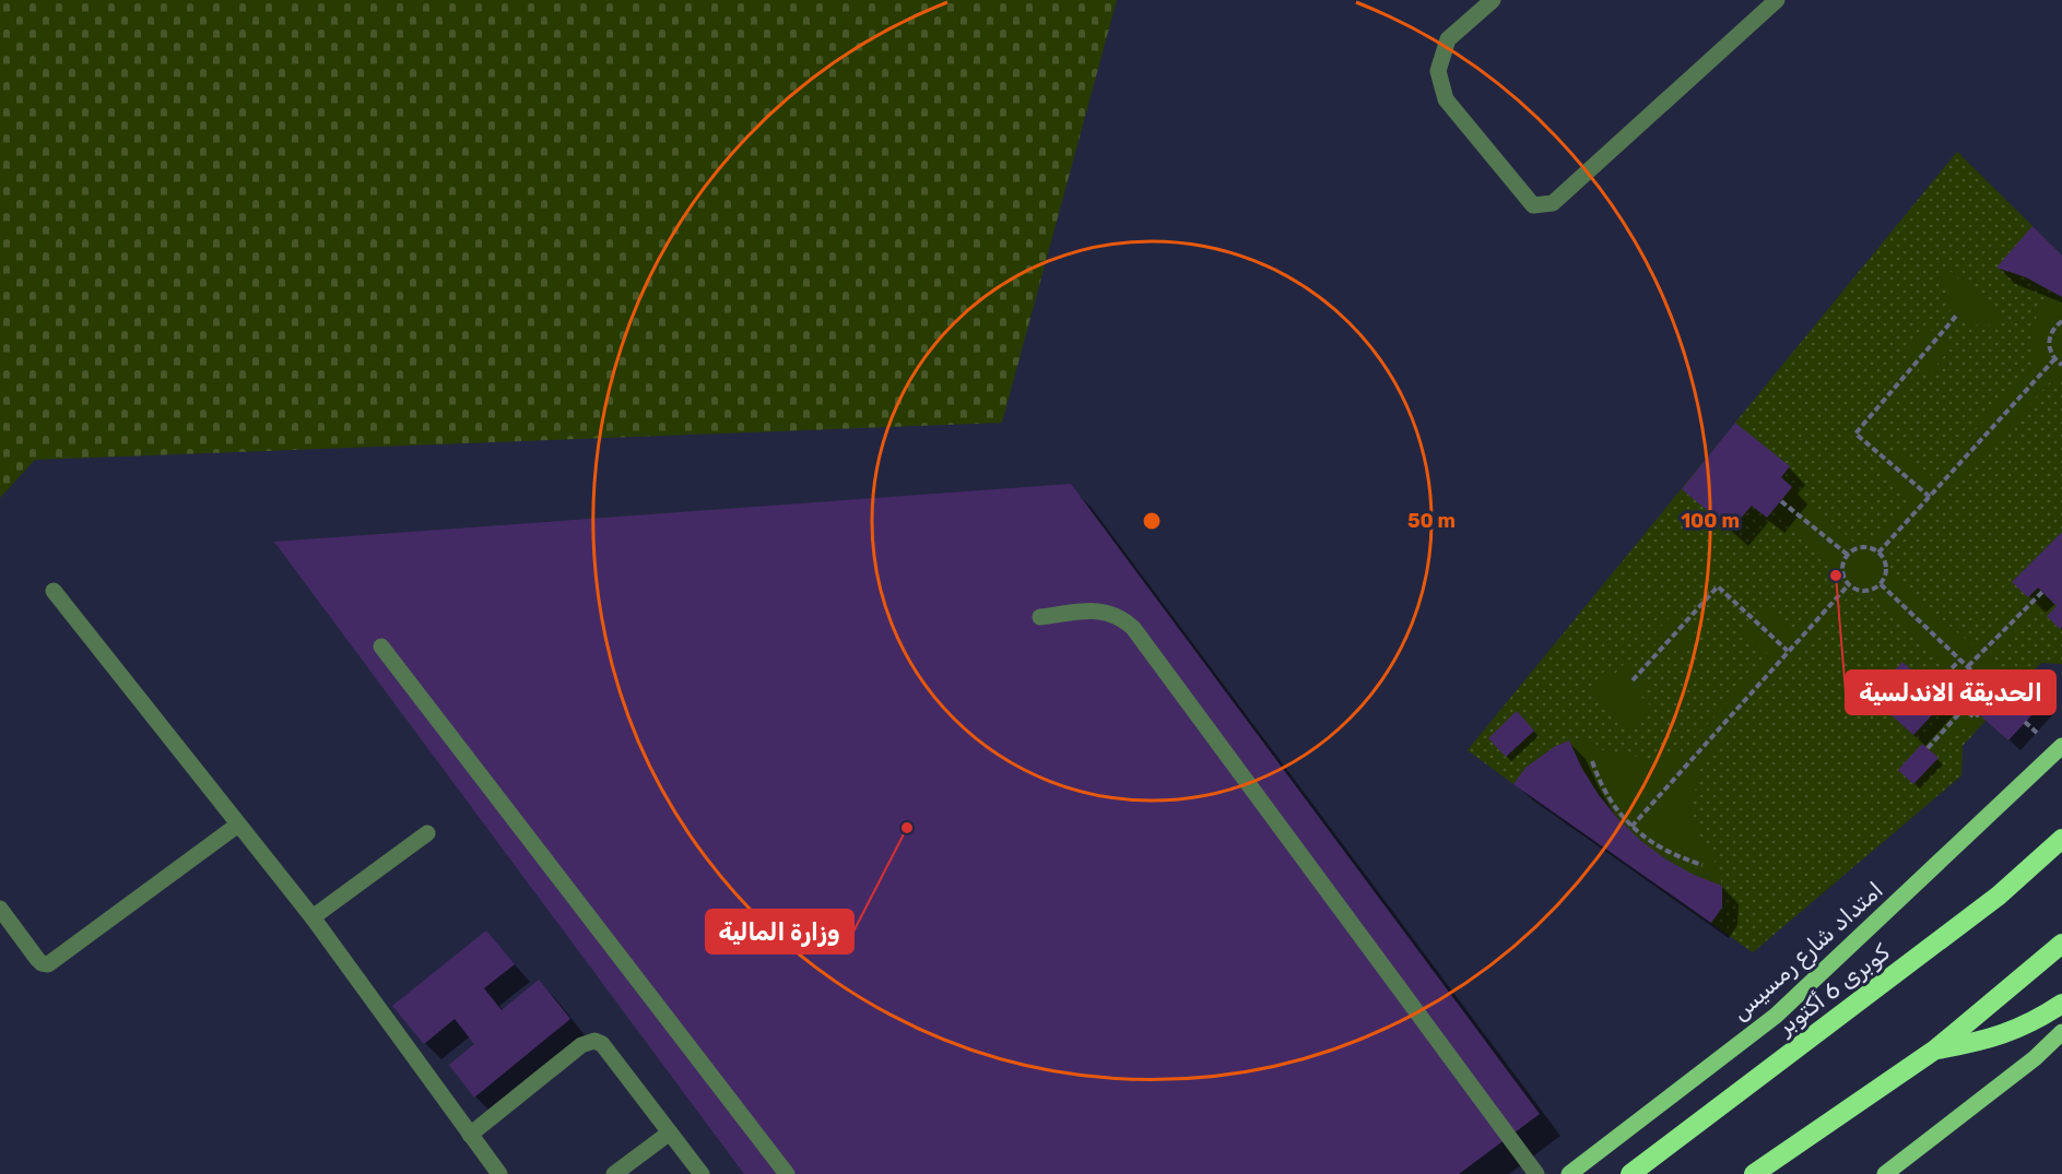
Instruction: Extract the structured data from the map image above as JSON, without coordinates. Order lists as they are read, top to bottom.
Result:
{
  "streets": {
    "highway": ["كوبرى 6 أكتوبر"],
    "main road": ["امتداد شارع رمسيس"]
  },
  "places": ["الحديقة الاندلسية", "وزارة المالية"],
  "rings": ["50 m", "100 m"]
}
